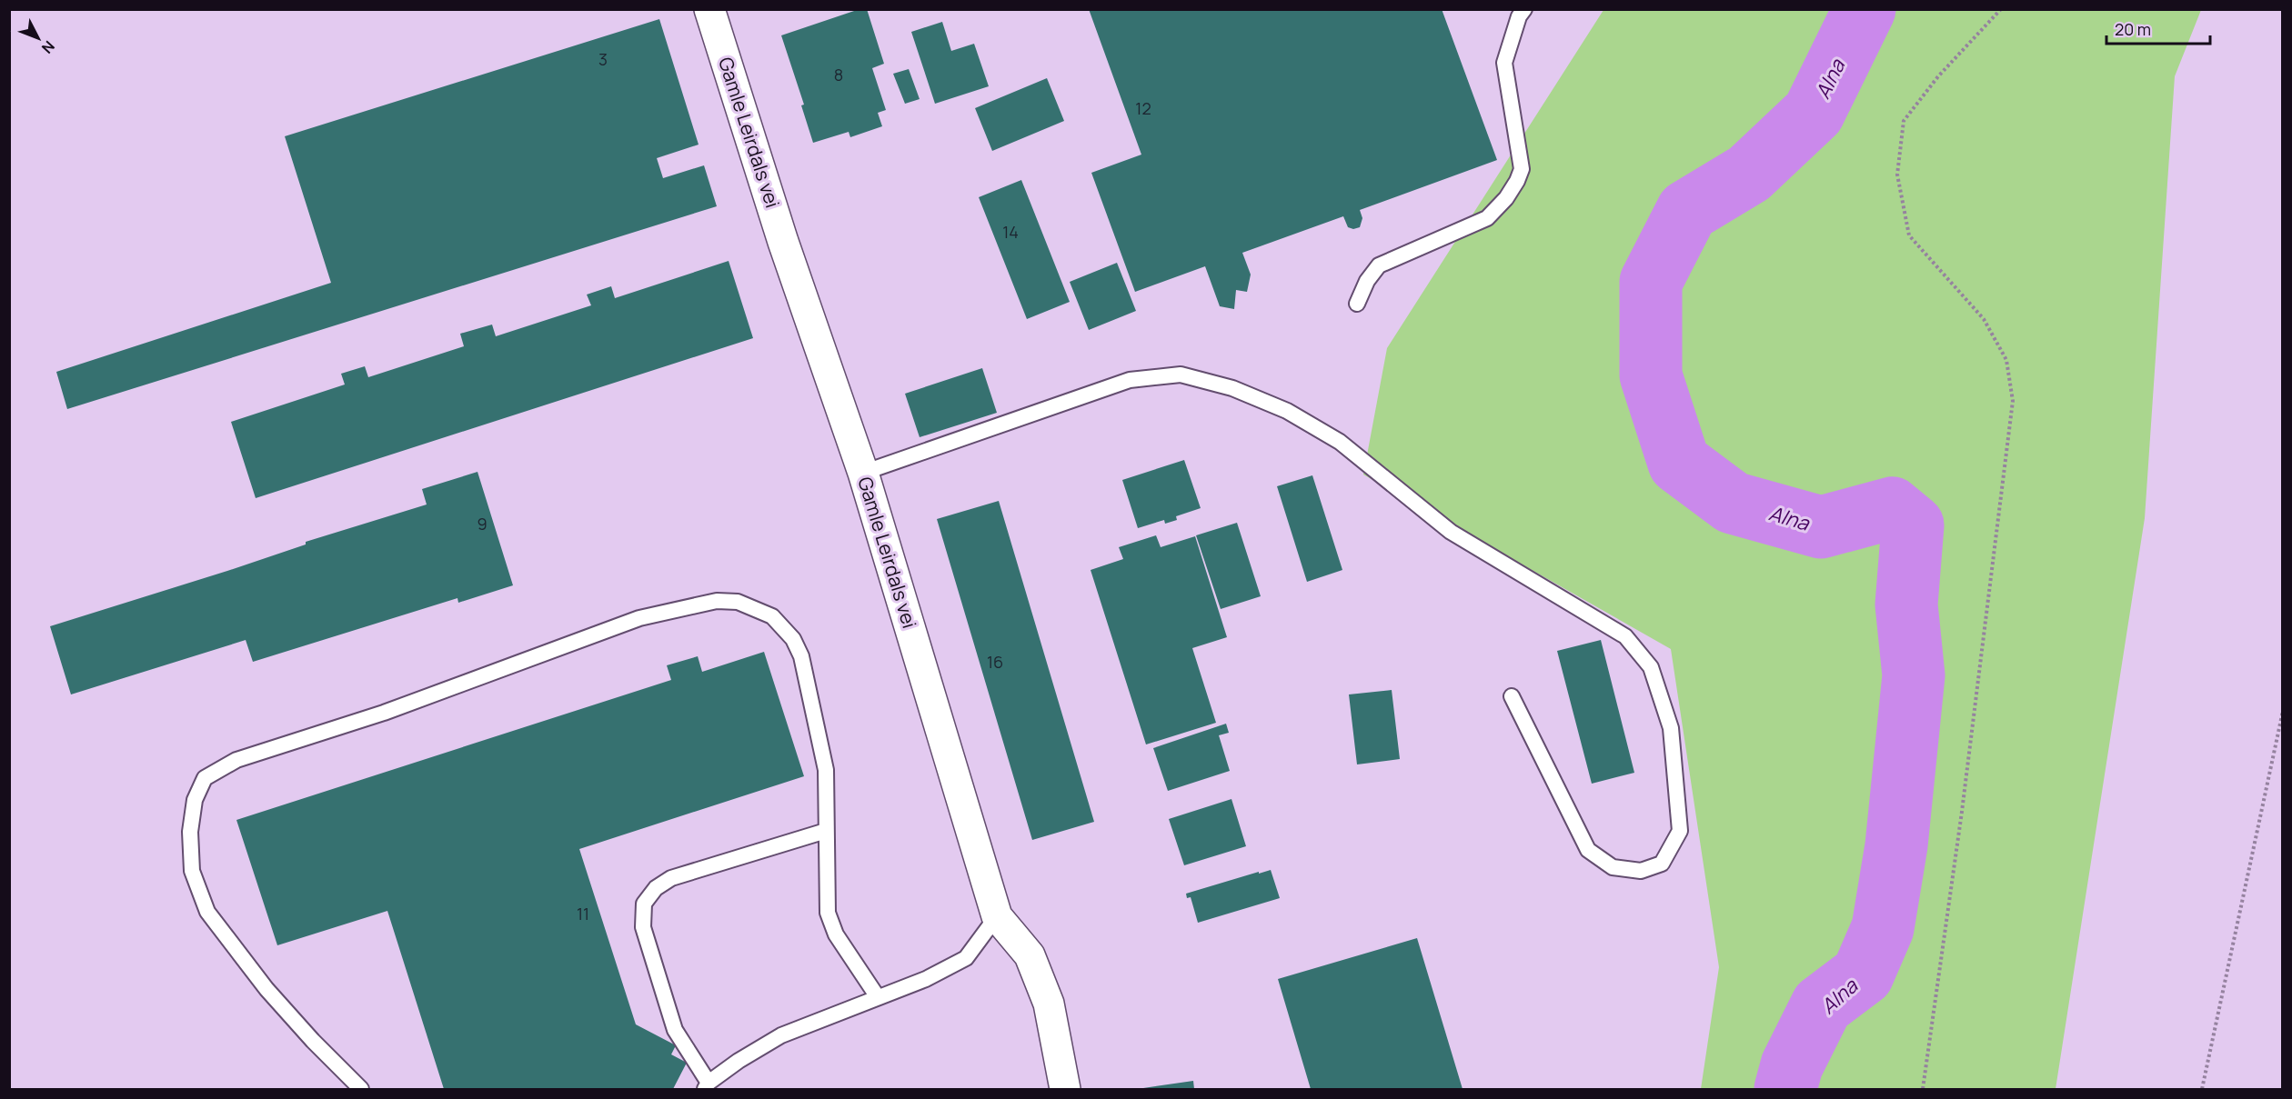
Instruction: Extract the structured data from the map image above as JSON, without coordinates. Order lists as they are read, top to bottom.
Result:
{
  "streets": {
    "street": ["Gamle Leirdals vei"]
  },
  "water": ["Alna"],
  "house_numbers": [
    "3",
    "8",
    "12",
    "14",
    "9",
    "16",
    "11"
  ],
  "scale_bar": "20 m",
  "north": "bottom right"
}
